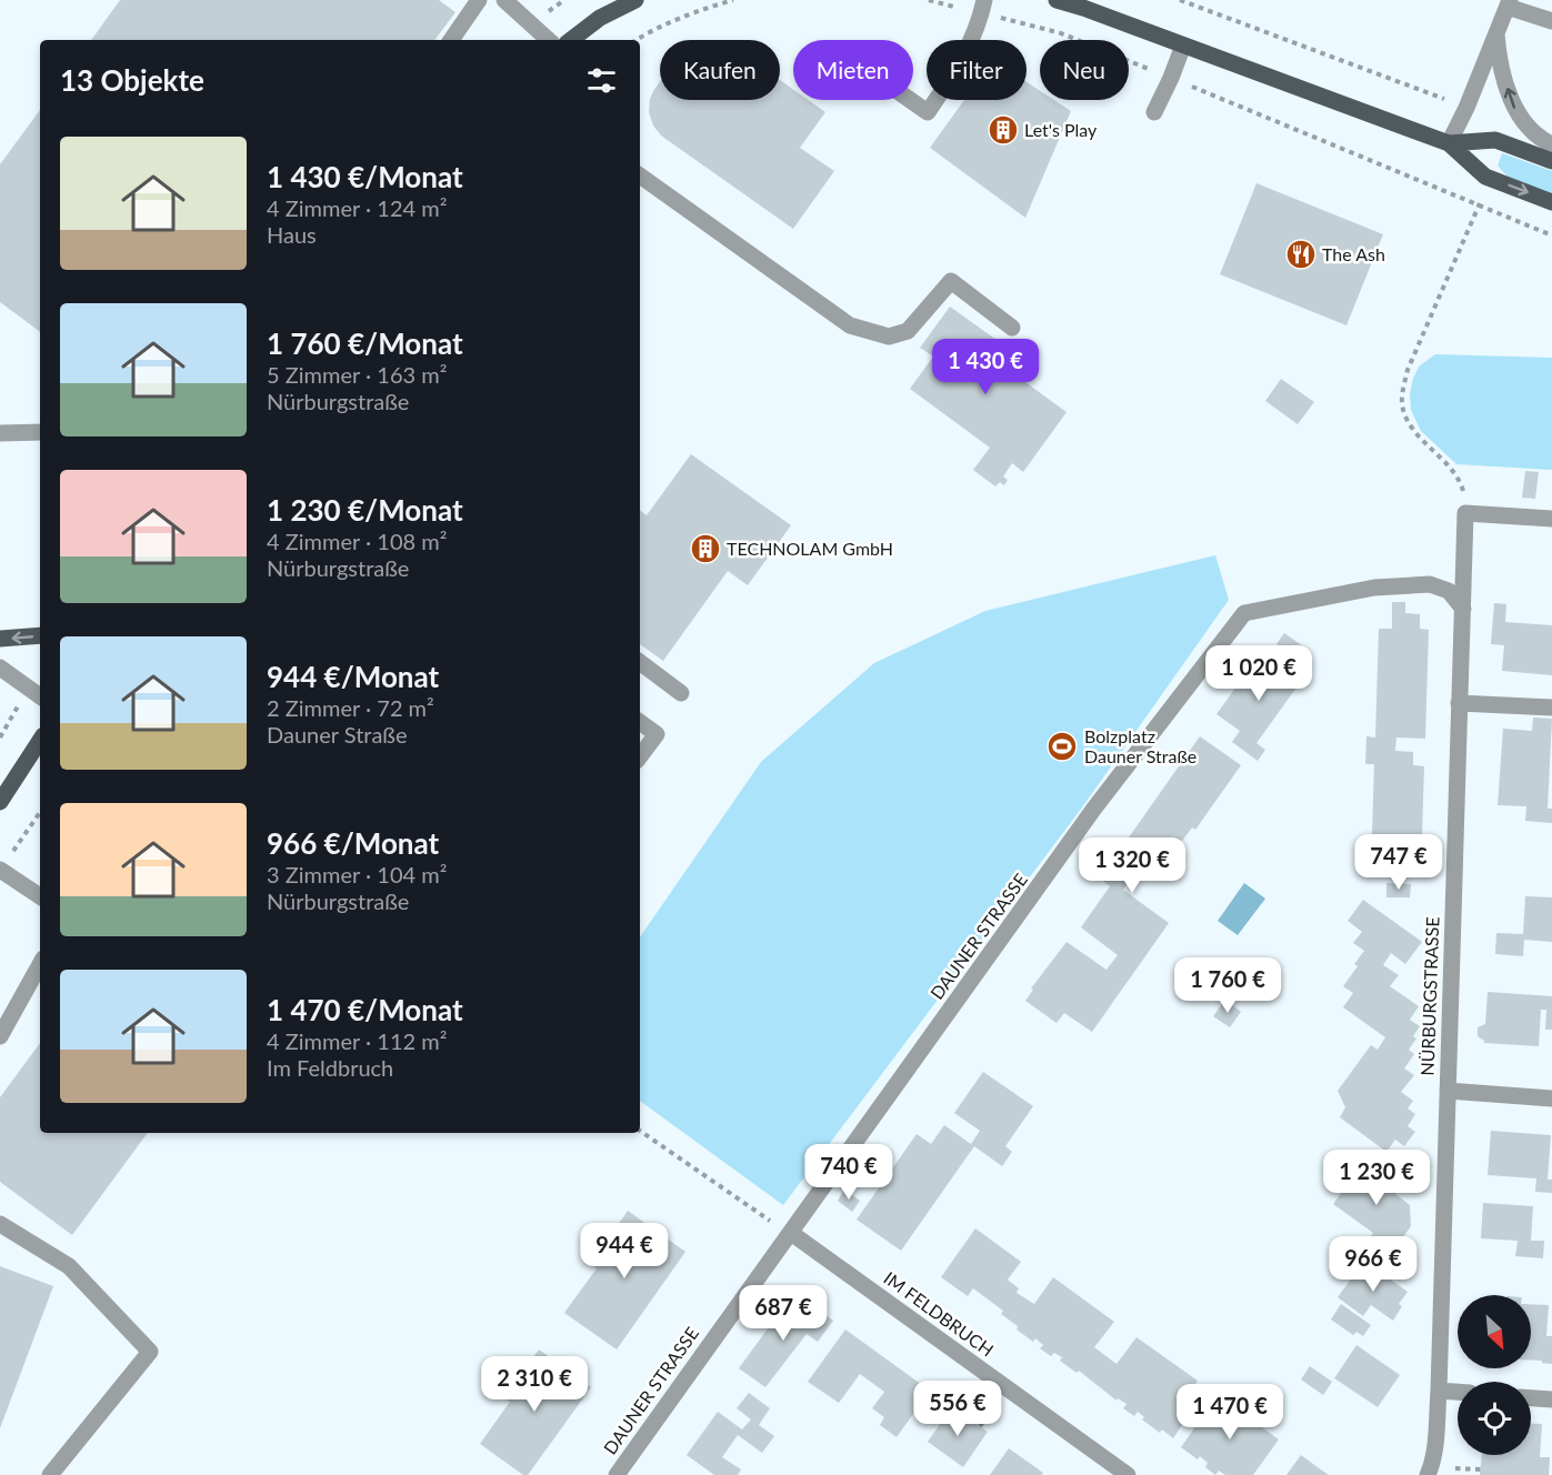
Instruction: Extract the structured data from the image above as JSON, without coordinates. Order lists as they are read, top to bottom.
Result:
{
  "streets": {
    "street": ["DAUNER STRASSE", "NÜRBURGSTRASSE", "IM FELDBRUCH"]
  },
  "crossings": [
    ["DAUNER STRASSE", "NÜRBURGSTRASSE"],
    ["DAUNER STRASSE", "IM FELDBRUCH"]
  ],
  "places": {
    "building": ["Let's Play", "TECHNOLAM GmbH"],
    "restaurant": ["The Ash"],
    "sports": ["Bolzplatz Dauner Straße"]
  },
  "north": "bottom right",
  "page": {
    "chip": [
      "Kaufen",
      "Mieten",
      "Filter",
      "Neu"
    ],
    "heading": "13 Objekte",
    "list": [
      {
        "name": "1 430 €/Monat",
        "note": "4 Zimmer · 124 m² · Haus"
      },
      {
        "name": "1 760 €/Monat",
        "note": "5 Zimmer · 163 m² · Nürburgstraße"
      },
      {
        "name": "1 230 €/Monat",
        "note": "4 Zimmer · 108 m² · Nürburgstraße"
      },
      {
        "name": "944 €/Monat",
        "note": "2 Zimmer · 72 m² · Dauner Straße"
      },
      {
        "name": "966 €/Monat",
        "note": "3 Zimmer · 104 m² · Nürburgstraße"
      },
      {
        "name": "1 470 €/Monat",
        "note": "4 Zimmer · 112 m² · Im Feldbruch"
      }
    ],
    "price": [
      "1 430 €",
      "1 020 €",
      "747 €",
      "1 320 €",
      "1 760 €",
      "740 €",
      "1 230 €",
      "944 €",
      "966 €",
      "687 €",
      "2 310 €",
      "556 €",
      "1 470 €"
    ]
  }
}
